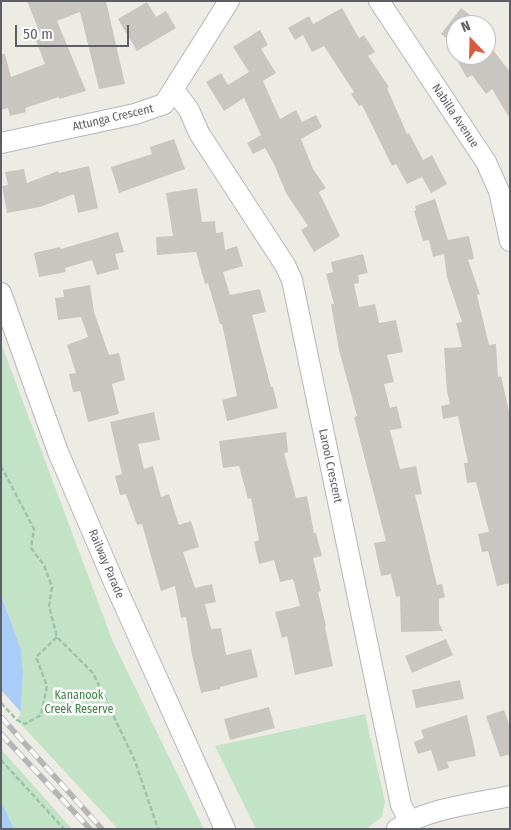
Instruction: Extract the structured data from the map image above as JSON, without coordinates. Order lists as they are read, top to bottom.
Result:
{
  "streets": {
    "street": [
      "Nabilla Avenue",
      "Attunga Crescent",
      "Larool Crescent",
      "Railway Parade"
    ]
  },
  "crossings": [
    ["Attunga Crescent", "Larool Crescent"]
  ],
  "parks": ["Kananook Creek Reserve"],
  "scale_bar": "50 m",
  "north": "top"
}
